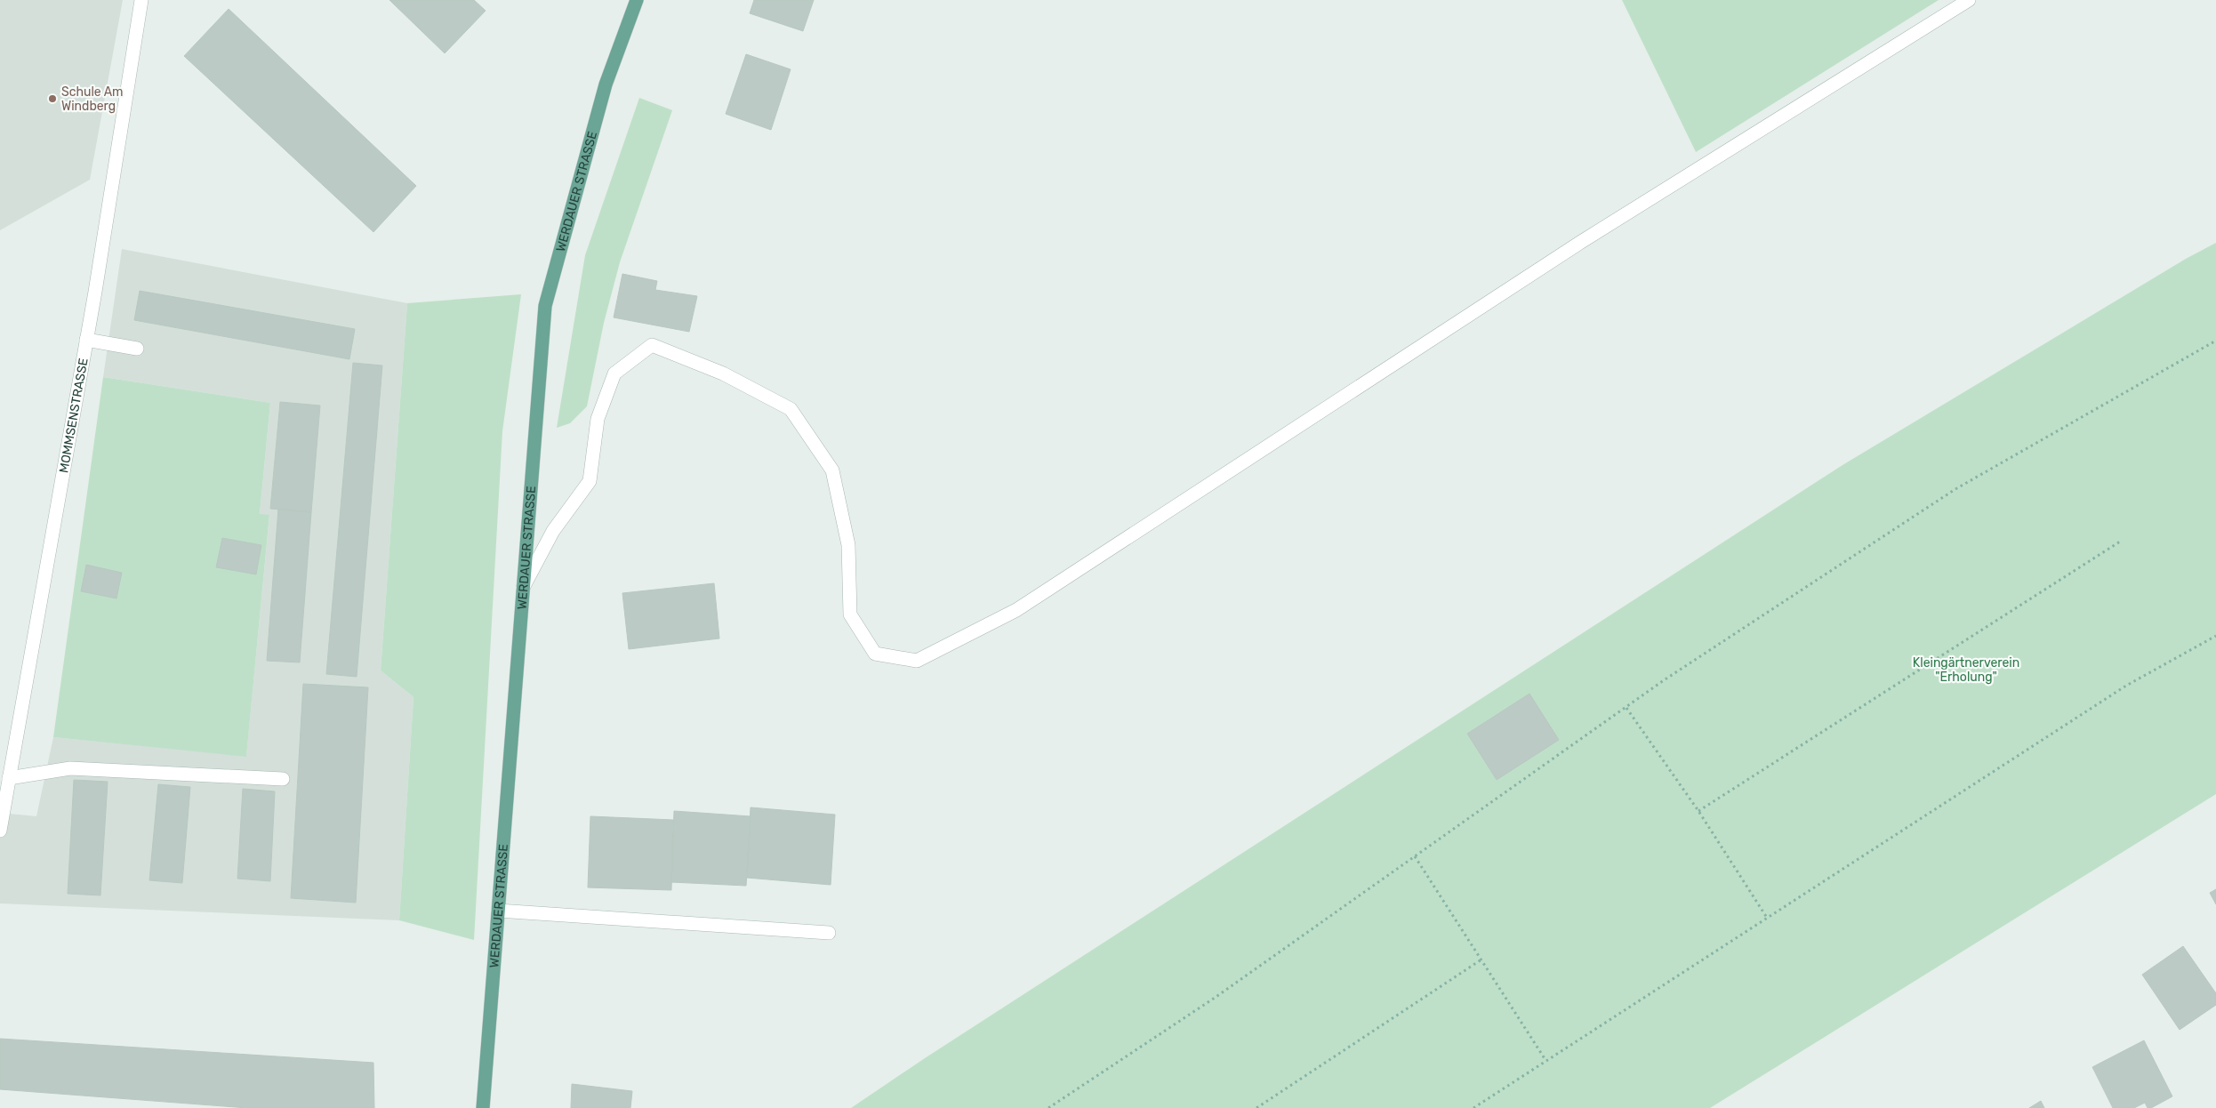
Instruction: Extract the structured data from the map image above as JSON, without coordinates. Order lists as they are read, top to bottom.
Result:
{
  "streets": {
    "main road": ["WERDAUER STRASSE"],
    "street": ["MOMMSENSTRASSE"]
  },
  "parks": ["Kleingärtnerverein \"Erholung\""],
  "places": ["Schule Am Windberg"]
}
